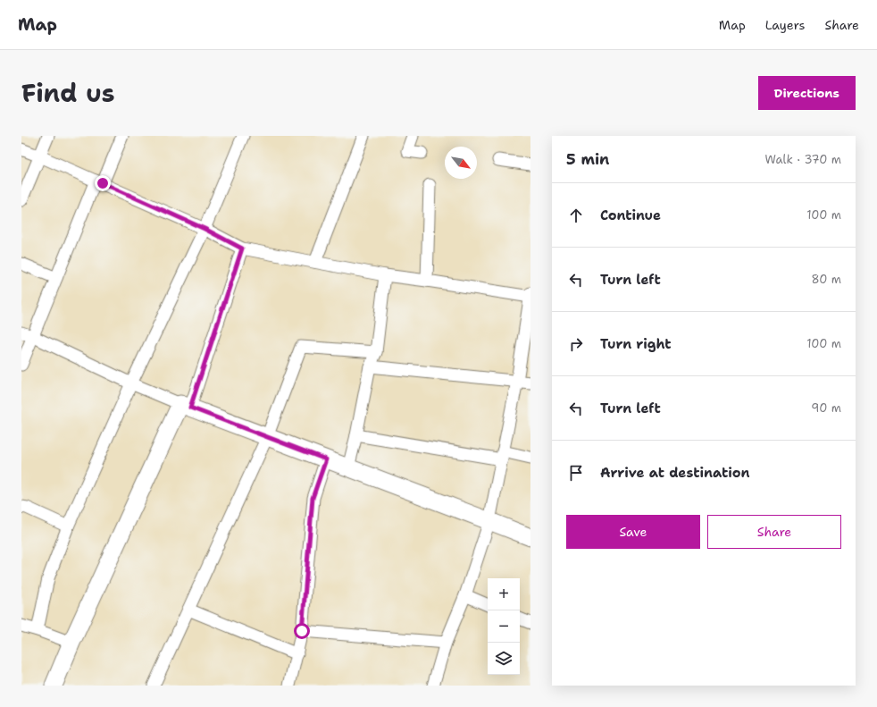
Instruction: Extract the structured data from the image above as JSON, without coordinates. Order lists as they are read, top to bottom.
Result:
{
  "north": "bottom right",
  "page": {
    "header": "Map",
    "nav": ["Map", "Layers", "Share"],
    "title": "Find us",
    "buttons": [
      "Directions",
      ["Save", "Share"]
    ],
    "heading": ["5 min", "Walk · 370 m"],
    "list": [
      ["Continue", "100 m"],
      ["Turn left", "80 m"],
      ["Turn right", "100 m"],
      ["Turn left", "90 m"],
      "Arrive at destination"
    ],
    "map_buttons": ["+", "−"]
  }
}
